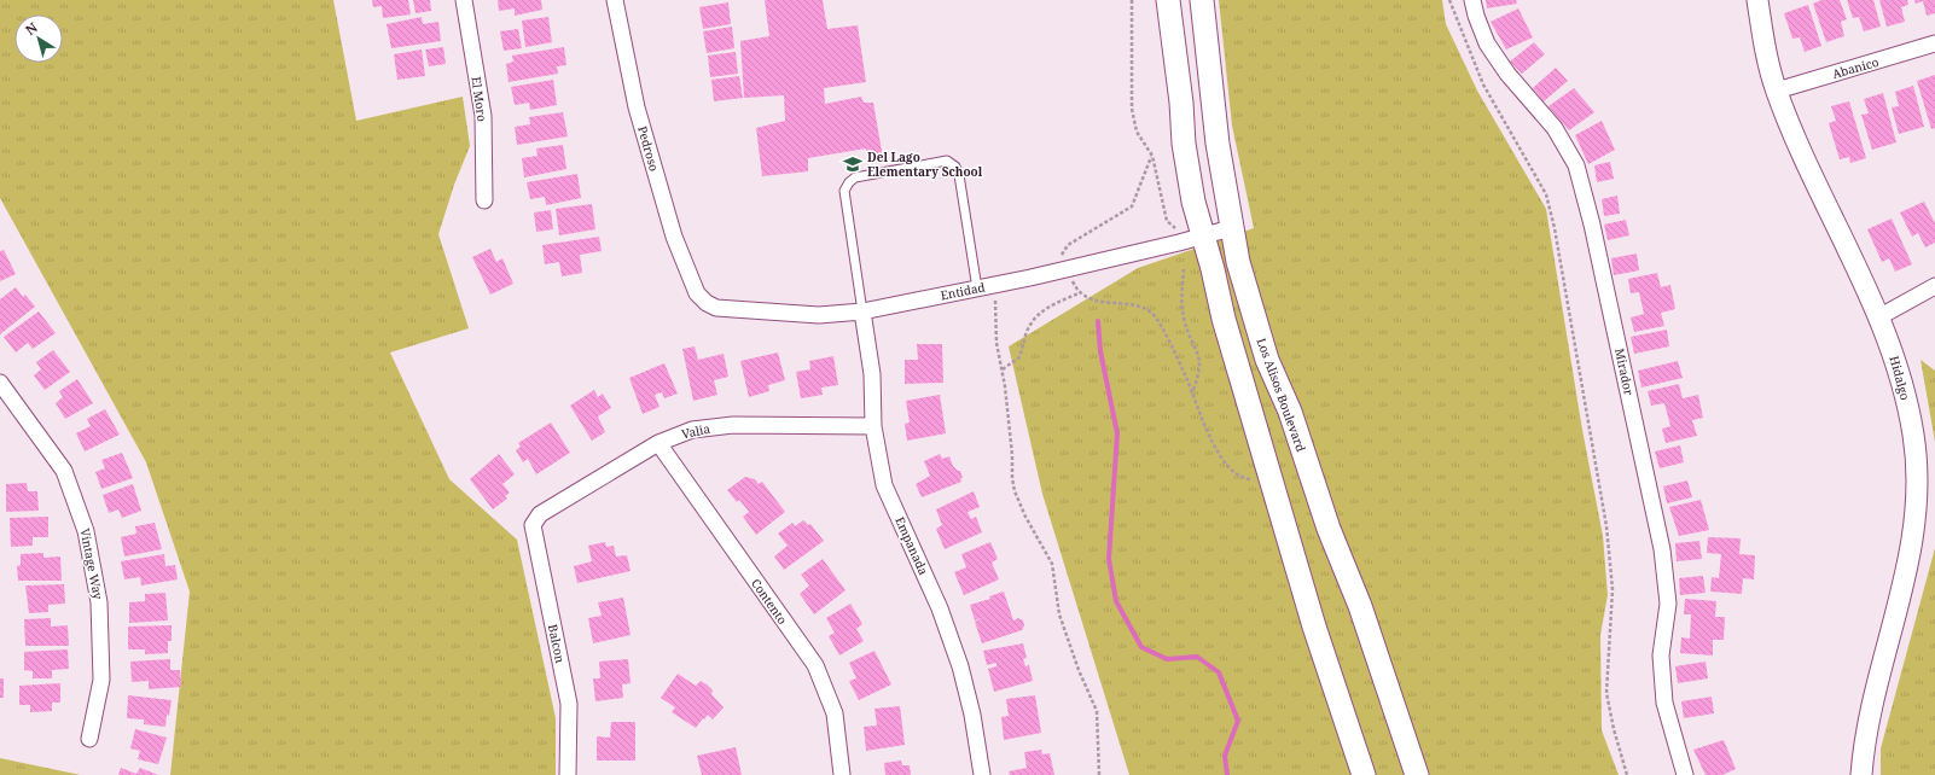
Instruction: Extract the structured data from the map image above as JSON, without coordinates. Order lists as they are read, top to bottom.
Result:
{
  "streets": {
    "main road": ["Los Alisos Boulevard"],
    "street": [
      "Abanico",
      "El Moro",
      "Pedroso",
      "Entidad",
      "Mirador",
      "Hidalgo",
      "Valia",
      "Empanada",
      "Vintage Way",
      "Contento",
      "Balcon"
    ]
  },
  "crossings": [
    ["Abanico", "Hidalgo"],
    ["Pedroso", "Entidad"],
    ["Entidad", "Los Alisos Boulevard"],
    ["Entidad", "Empanada"],
    ["Valia", "Empanada"],
    ["Valia", "Contento"],
    ["Valia", "Balcon"]
  ],
  "places": {
    "school or university": ["Del Lago Elementary School"]
  },
  "north": "top left"
}
